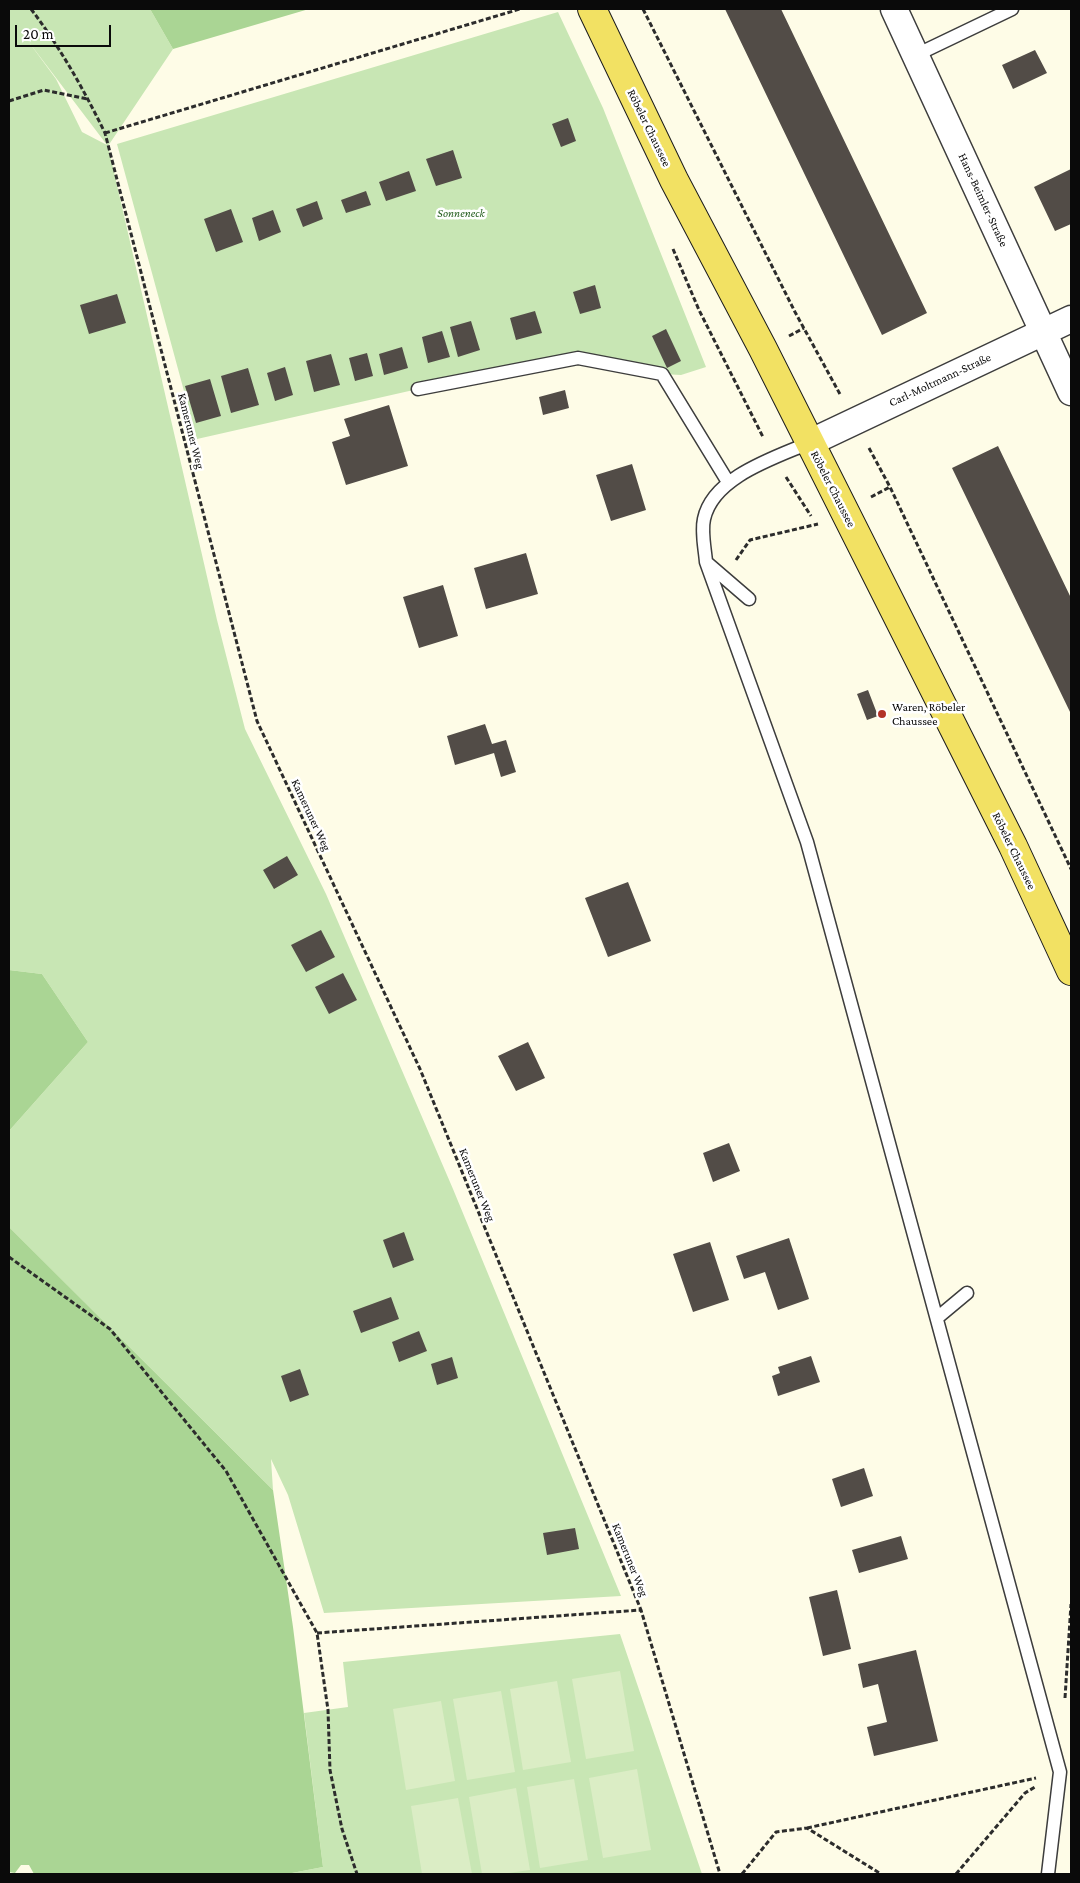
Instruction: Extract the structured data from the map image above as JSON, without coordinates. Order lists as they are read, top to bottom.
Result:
{
  "streets": {
    "main road": ["Röbeler Chaussee"],
    "street": ["Hans-Beimler-Straße", "Carl-Moltmann-Straße"],
    "path": ["Kameruner Weg"]
  },
  "crossings": [
    ["Röbeler Chaussee", "Carl-Moltmann-Straße"],
    ["Hans-Beimler-Straße", "Carl-Moltmann-Straße"]
  ],
  "parks": ["Sonneneck"],
  "places": ["Waren, Röbeler Chaussee"],
  "scale_bar": "20 m"
}
